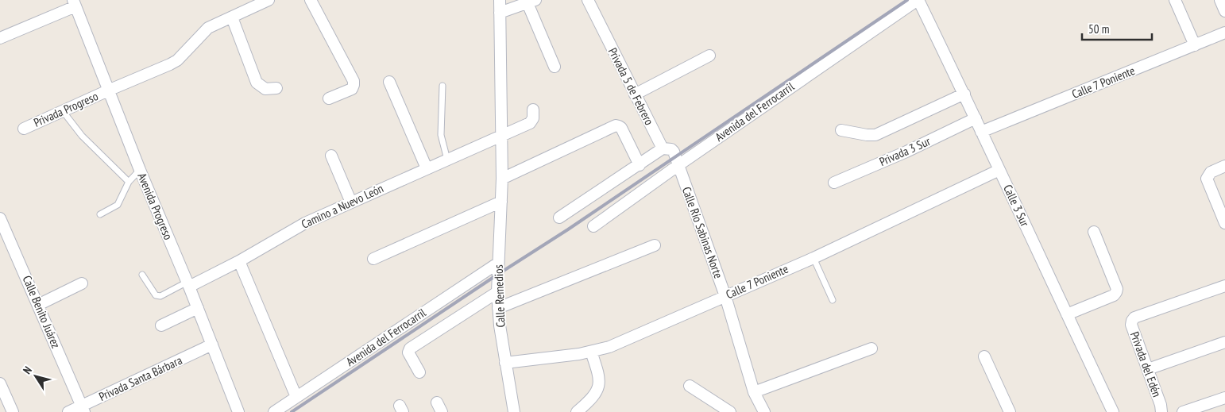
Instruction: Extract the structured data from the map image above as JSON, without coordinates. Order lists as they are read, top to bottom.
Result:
{
  "streets": {
    "street": [
      "Calle 7 Poniente",
      "Privada 5 de Febrero",
      "Privada Progreso",
      "Avenida del Ferrocarril",
      "Privada 3 Sur",
      "Calle 3 Sur",
      "Avenida Progreso",
      "Camino a Nuevo León",
      "Calle Río Sabinas Norte",
      "Calle Remedios",
      "Calle Benito Juárez",
      "Privada del Edén",
      "Privada Santa Bárbara"
    ]
  },
  "crossings": [
    ["Calle 7 Poniente", "Calle 3 Sur"],
    ["Calle 7 Poniente", "Calle Río Sabinas Norte"],
    ["Calle 7 Poniente", "Calle Remedios"],
    ["Privada 5 de Febrero", "Avenida del Ferrocarril"],
    ["Privada 5 de Febrero", "Calle Río Sabinas Norte"],
    ["Privada Progreso", "Avenida Progreso"],
    ["Avenida del Ferrocarril", "Calle 3 Sur"],
    ["Avenida del Ferrocarril", "Calle Río Sabinas Norte"],
    ["Avenida del Ferrocarril", "Calle Remedios"],
    ["Privada 3 Sur", "Calle 3 Sur"],
    ["Avenida Progreso", "Camino a Nuevo León"],
    ["Avenida Progreso", "Privada Santa Bárbara"],
    ["Camino a Nuevo León", "Calle Remedios"],
    ["Calle Benito Juárez", "Privada Santa Bárbara"]
  ],
  "scale_bar": "50 m",
  "north": "top left"
}
